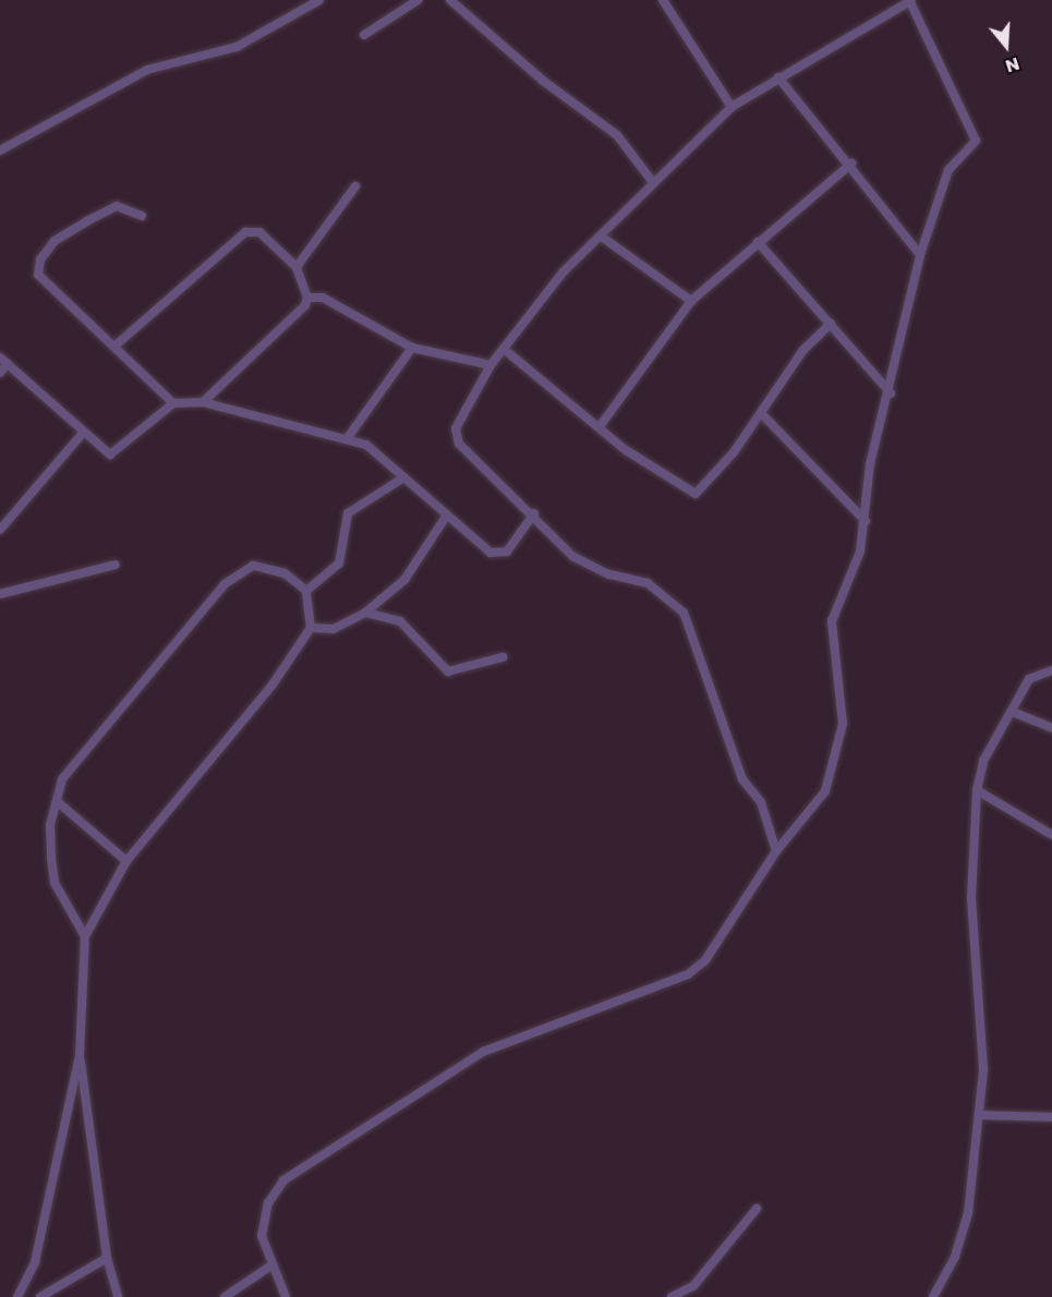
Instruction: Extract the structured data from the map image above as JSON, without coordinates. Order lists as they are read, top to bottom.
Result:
{
  "north": "bottom"
}
